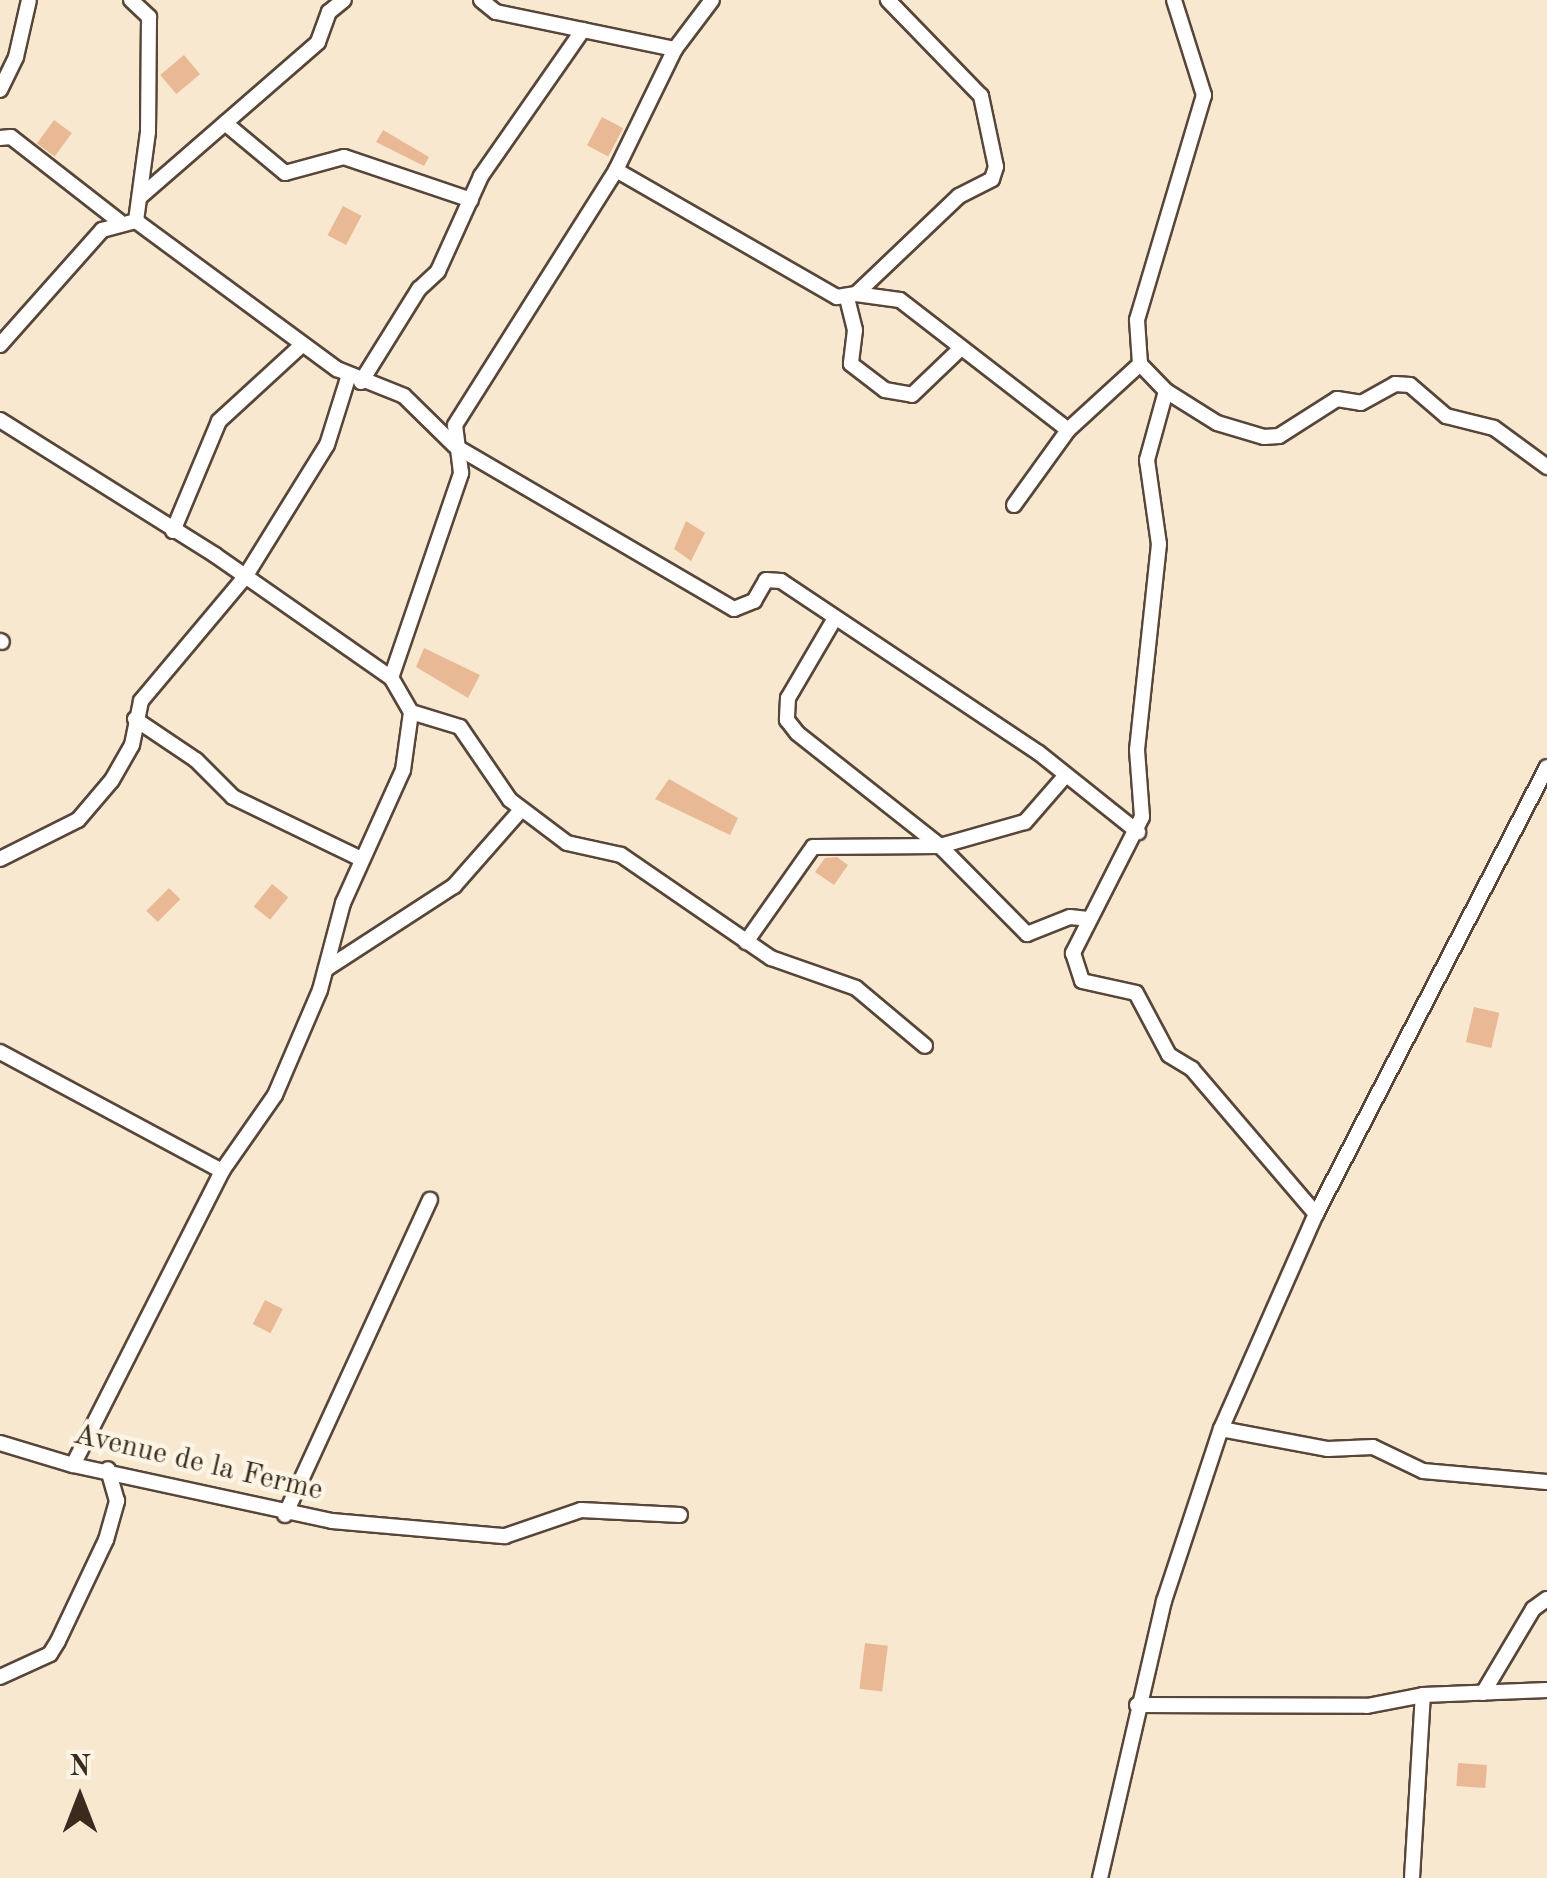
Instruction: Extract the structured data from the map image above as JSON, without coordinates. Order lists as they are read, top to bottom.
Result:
{
  "streets": {
    "street": ["Avenue de la Ferme"]
  },
  "north": "top"
}
